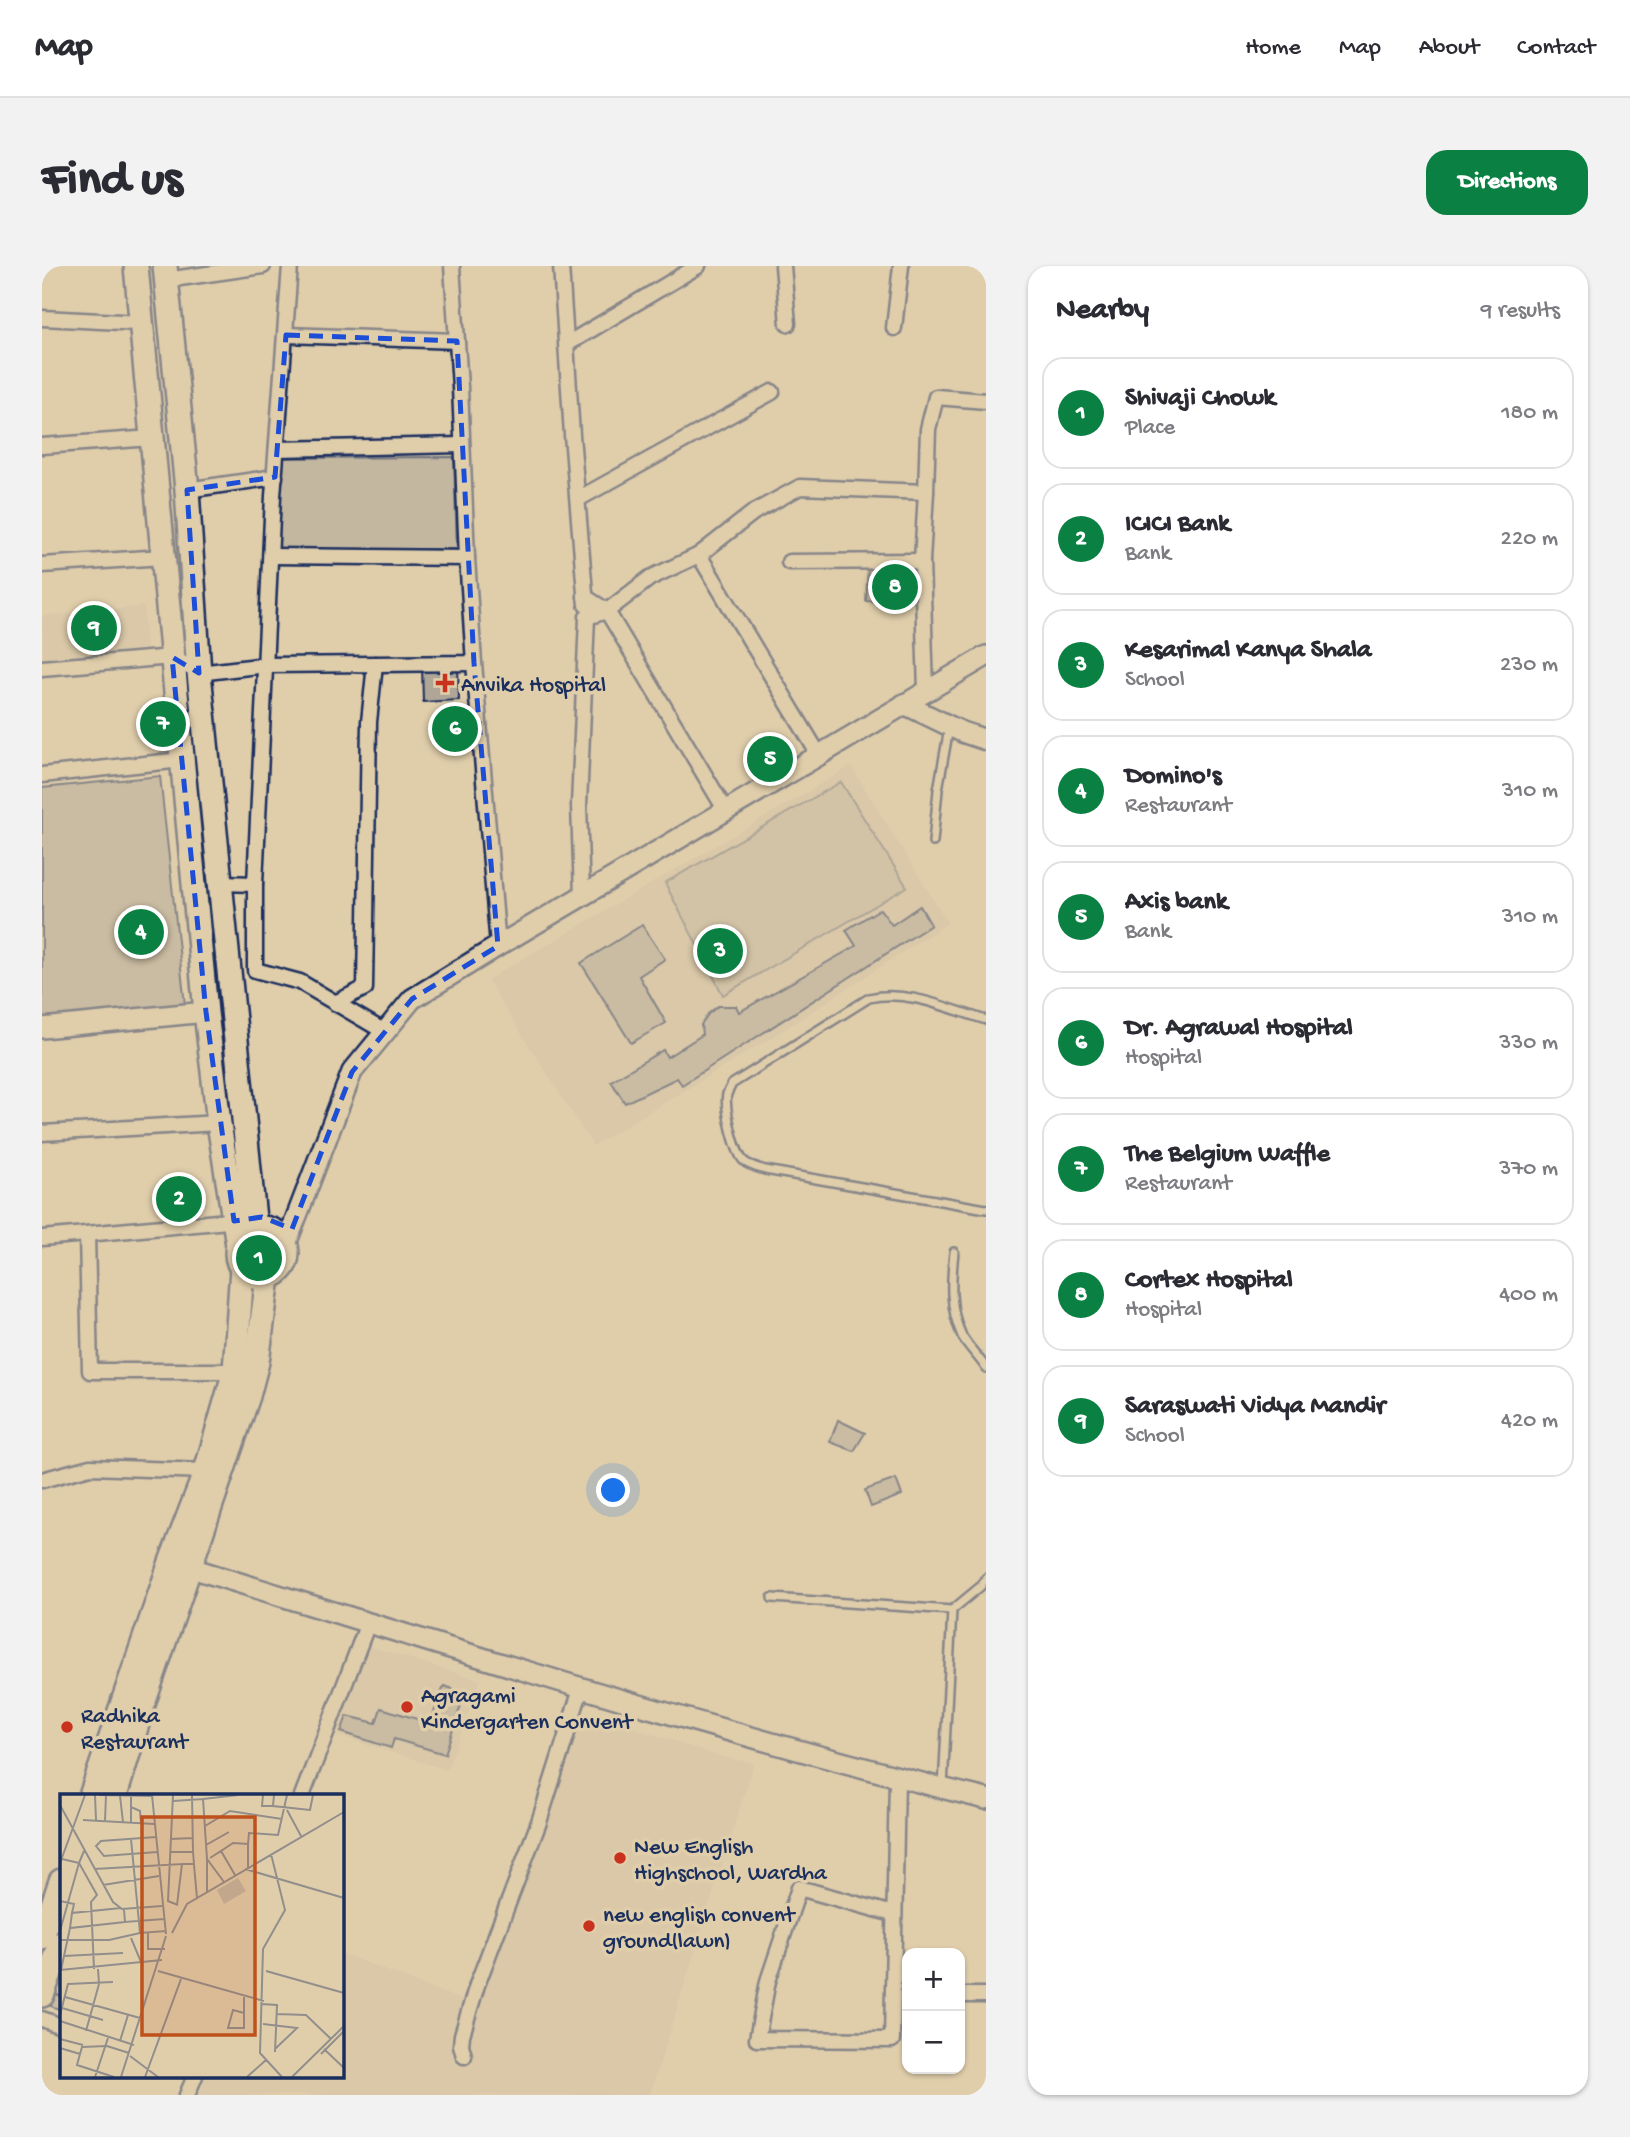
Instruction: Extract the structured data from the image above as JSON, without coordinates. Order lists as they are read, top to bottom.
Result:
{
  "places": {
    "health": ["Anvika Hospital"],
    "other": [
      "Agragami Kindergarten Convent",
      "Radhika Restaurant",
      "New English Highschool, Wardha",
      "new english convent ground(lawn)"
    ]
  },
  "page": {
    "header": "Map",
    "nav": [
      "Home",
      "Map",
      "About",
      "Contact"
    ],
    "buttons": "Directions",
    "title": "Find us",
    "heading": ["Nearby", "9 results"],
    "list": [
      {
        "mark": "1",
        "name": "Shivaji Chowk",
        "note": "Place",
        "value": "180 m"
      },
      {
        "mark": "2",
        "name": "ICICI Bank",
        "note": "Bank",
        "value": "220 m"
      },
      {
        "mark": "3",
        "name": "Kesarimal Kanya Shala",
        "note": "School",
        "value": "230 m"
      },
      {
        "mark": "4",
        "name": "Domino's",
        "note": "Restaurant",
        "value": "310 m"
      },
      {
        "mark": "5",
        "name": "Axis bank",
        "note": "Bank",
        "value": "310 m"
      },
      {
        "mark": "6",
        "name": "Dr. Agrawal Hospital",
        "note": "Hospital",
        "value": "330 m"
      },
      {
        "mark": "7",
        "name": "The Belgium Waffle",
        "note": "Restaurant",
        "value": "370 m"
      },
      {
        "mark": "8",
        "name": "Cortex Hospital",
        "note": "Hospital",
        "value": "400 m"
      },
      {
        "mark": "9",
        "name": "Saraswati Vidya Mandir",
        "note": "School",
        "value": "420 m"
      }
    ],
    "pins": [
      "8",
      "9",
      "7",
      "6",
      "5",
      "4",
      "3",
      "2",
      "1"
    ],
    "map_buttons": ["+", "−"]
  }
}
